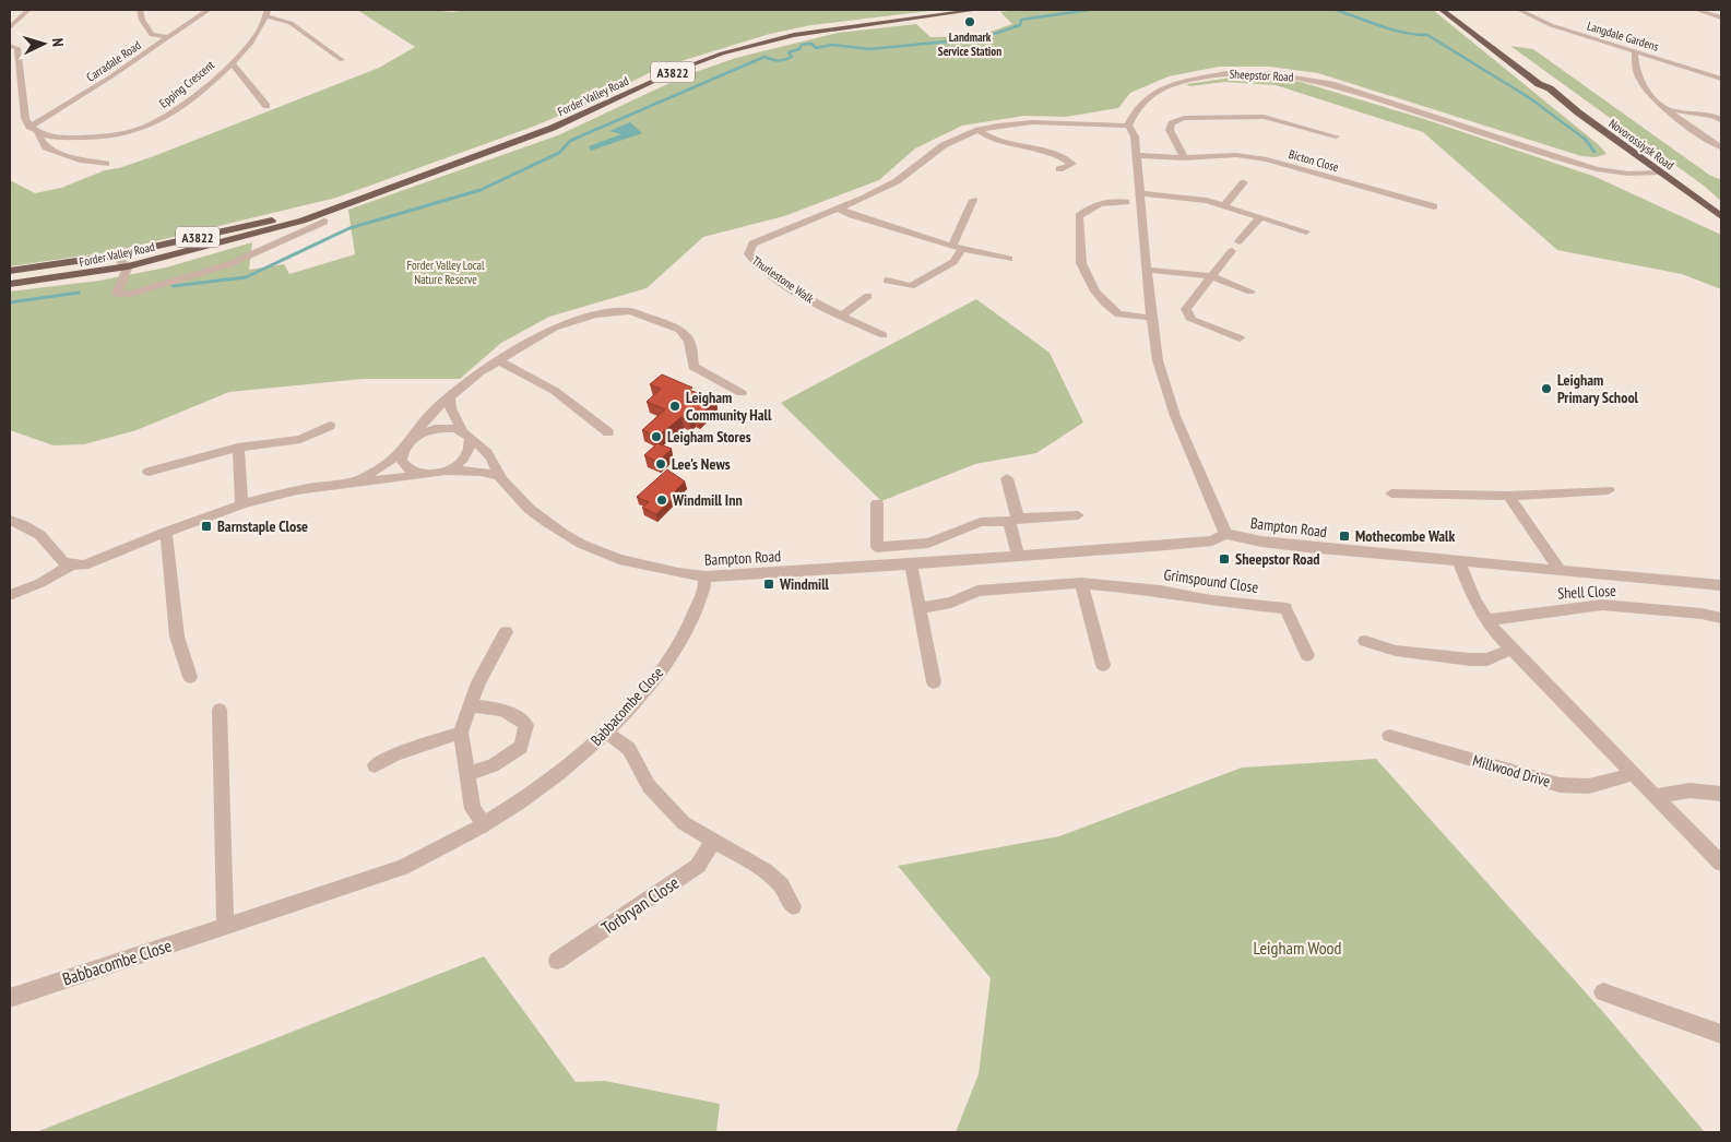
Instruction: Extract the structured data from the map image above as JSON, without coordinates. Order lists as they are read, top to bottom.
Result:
{
  "streets": {
    "main road": ["A3822", "Forder Valley Road", "Novorossiysk Road"],
    "street": [
      "Langdale Gardens",
      "Carradale Road",
      "Sheepstor Road",
      "Epping Crescent",
      "Bicton Close",
      "Thurlestone Walk",
      "Bampton Road",
      "Grimspound Close",
      "Shell Close",
      "Babbacombe Close",
      "Millwood Drive",
      "Torbryan Close"
    ]
  },
  "crossings": [
    ["Sheepstor Road", "Novorossiysk Road"],
    ["Sheepstor Road", "Thurlestone Walk"],
    ["Bampton Road", "Babbacombe Close"]
  ],
  "parks": ["Forder Valley Local Nature Reserve", "Leigham Wood"],
  "places": {
    "other": [
      "Landmark Service Station",
      "Leigham Primary School",
      "Leigham Community Hall",
      "Leigham Stores",
      "Lee's News",
      "Windmill Inn"
    ],
    "transit": [
      "Barnstaple Close",
      "Mothecombe Walk",
      "Sheepstor Road",
      "Windmill"
    ]
  },
  "north": "right"
}
